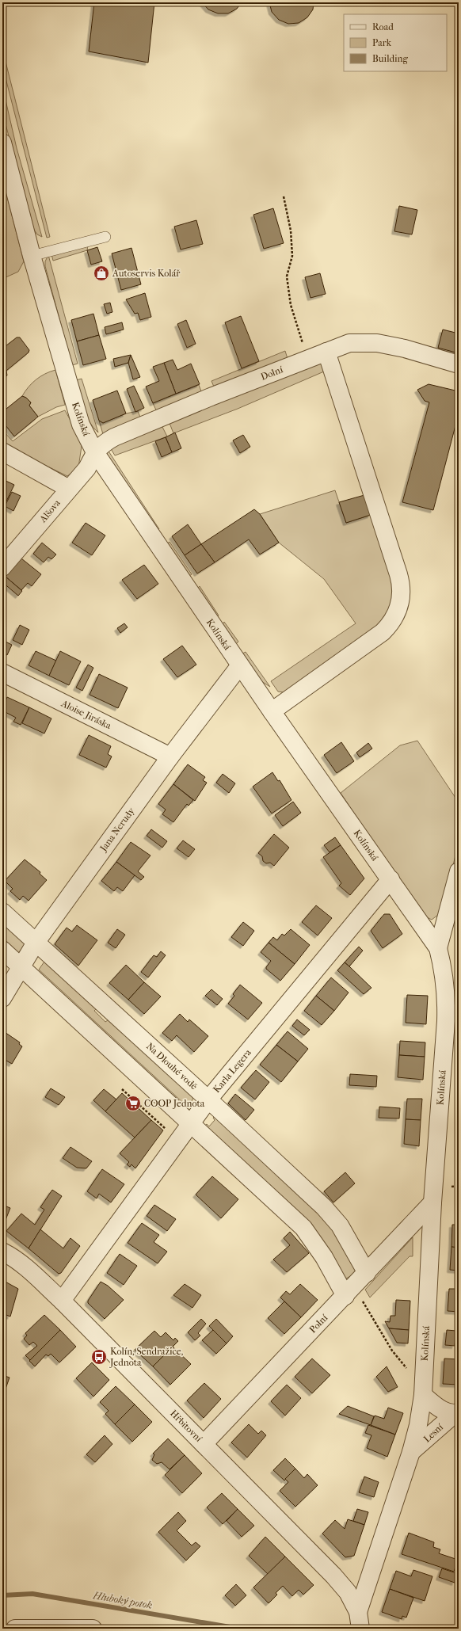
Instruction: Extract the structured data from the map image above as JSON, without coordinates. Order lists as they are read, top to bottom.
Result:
{
  "streets": {
    "street": [
      "Dolní",
      "Kolínská",
      "Alšova",
      "Aloise Jiráska",
      "Jana Nerudy",
      "Na Dlouhé vodě",
      "Karla Legera",
      "Polní",
      "Hřbitovní",
      "Lesní"
    ]
  },
  "crossings": [
    ["Dolní", "Kolínská"],
    ["Dolní", "Alšova"],
    ["Kolínská", "Alšova"],
    ["Kolínská", "Jana Nerudy"],
    ["Kolínská", "Karla Legera"],
    ["Kolínská", "Polní"],
    ["Kolínská", "Hřbitovní"],
    ["Kolínská", "Lesní"],
    ["Aloise Jiráska", "Jana Nerudy"],
    ["Jana Nerudy", "Na Dlouhé vodě"],
    ["Na Dlouhé vodě", "Karla Legera"],
    ["Na Dlouhé vodě", "Polní"],
    ["Karla Legera", "Hřbitovní"],
    ["Polní", "Hřbitovní"]
  ],
  "water": ["Hluboký potok"],
  "places": {
    "shop": ["Autoservis Kolář"],
    "supermarket": ["COOP Jednota"],
    "bus stop": ["Kolín, Sendražice, Jednota"]
  },
  "legend": ["Road", "Park", "Building"]
}
